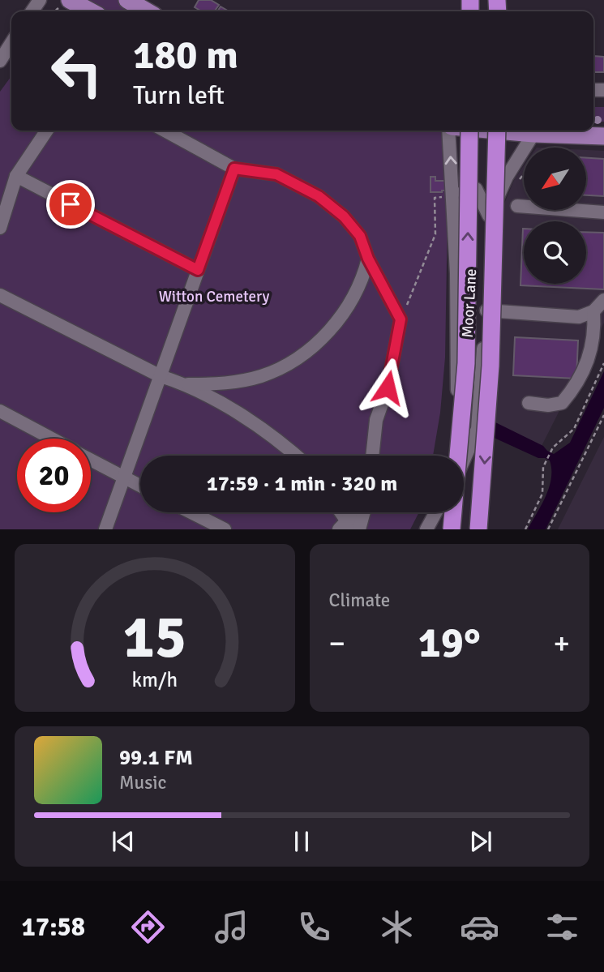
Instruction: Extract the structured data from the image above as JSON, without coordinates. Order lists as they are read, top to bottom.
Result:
{
  "streets": {
    "street": ["Moor Lane"]
  },
  "parks": ["Witton Cemetery"],
  "north": "bottom left",
  "page": {
    "turn": ["180 m", "Turn left"],
    "limit": "20",
    "trip": "17:59 · 1 min · 320 m",
    "tile": "Climate",
    "heat": ["−", "19°", "+"],
    "song": ["99.1 FM", "Music"],
    "tabs": "17:58",
    "gauge": ["15", "km/h"]
  }
}
